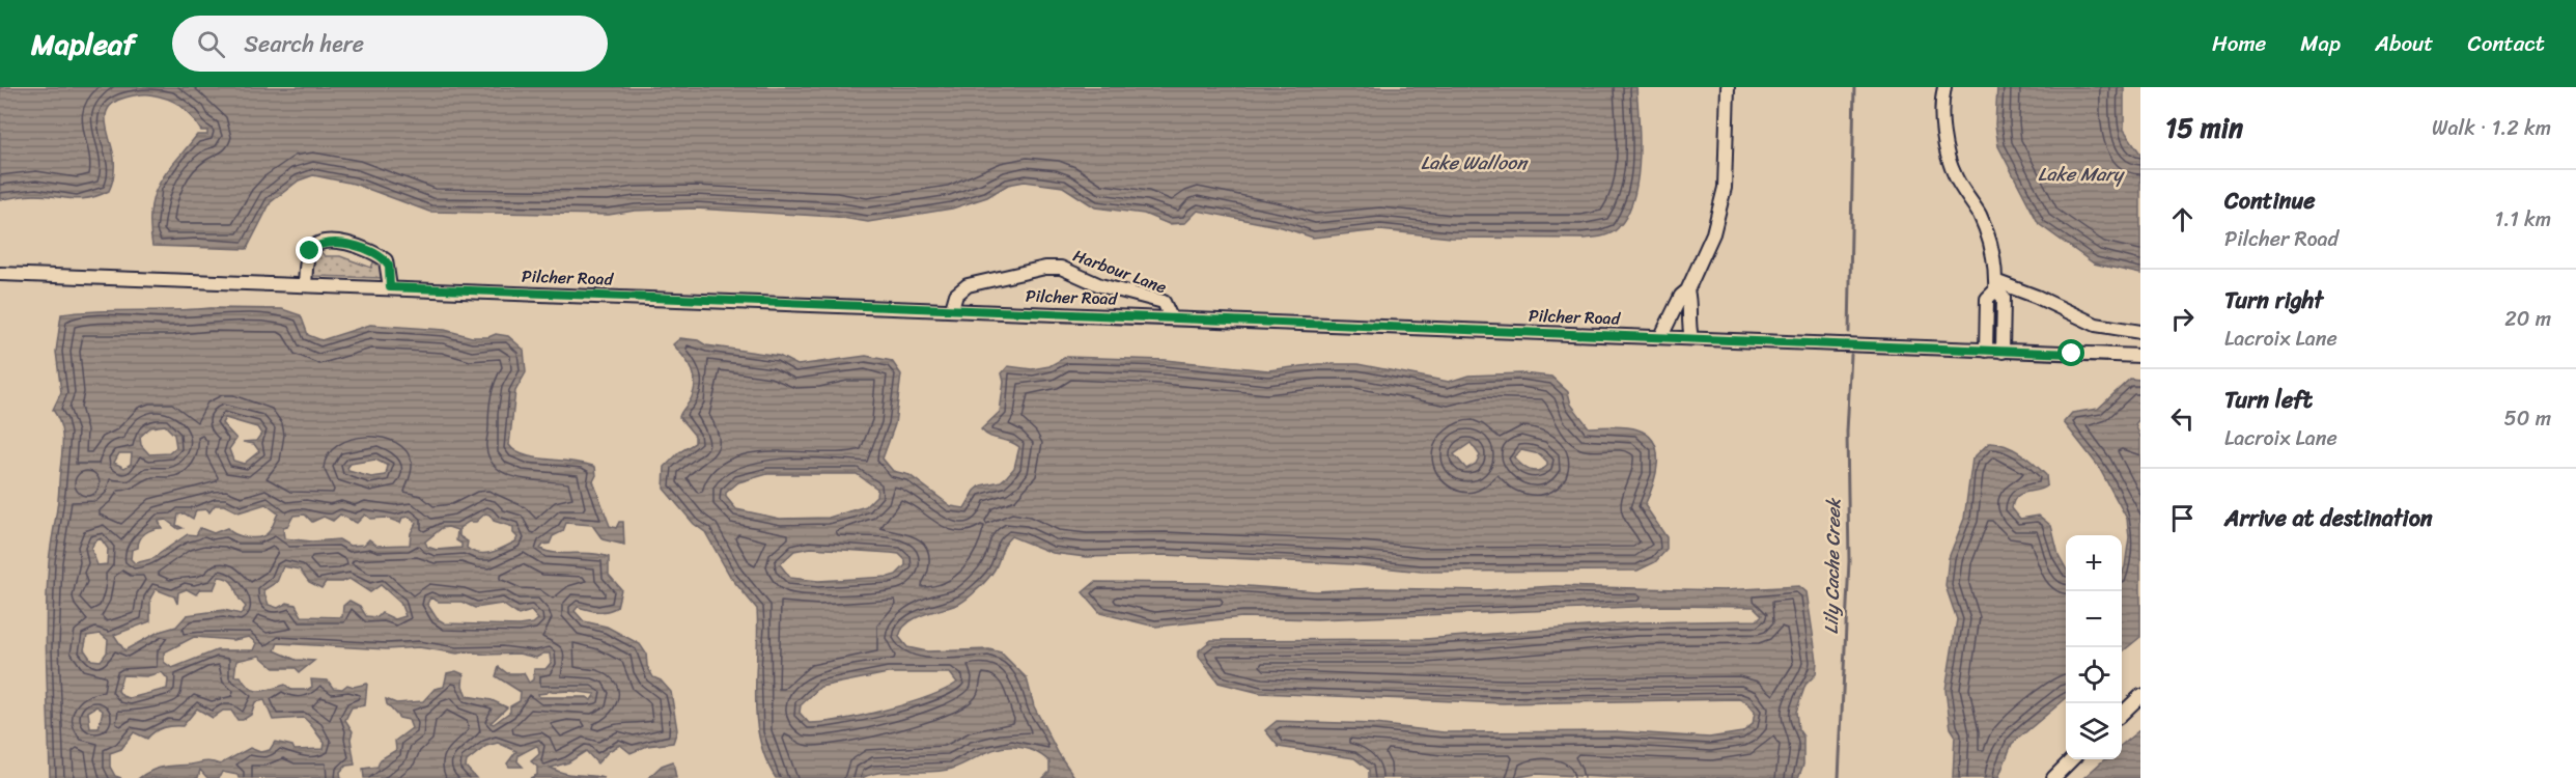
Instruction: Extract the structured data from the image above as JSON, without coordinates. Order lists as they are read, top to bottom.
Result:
{
  "streets": {
    "street": ["Harbour Lane", "Pilcher Road"]
  },
  "crossings": [
    ["Harbour Lane", "Pilcher Road"]
  ],
  "water": ["Lake Walloon", "Lake Mary", "Lily Cache Creek"],
  "page": {
    "header": "Mapleaf",
    "search": "Search here",
    "nav": [
      "Home",
      "Map",
      "About",
      "Contact"
    ],
    "heading": ["15 min", "Walk · 1.2 km"],
    "list": [
      ["Continue", "Pilcher Road", "1.1 km"],
      ["Turn right", "Lacroix Lane", "20 m"],
      ["Turn left", "Lacroix Lane", "50 m"],
      "Arrive at destination"
    ],
    "map_buttons": ["+", "−"]
  }
}
